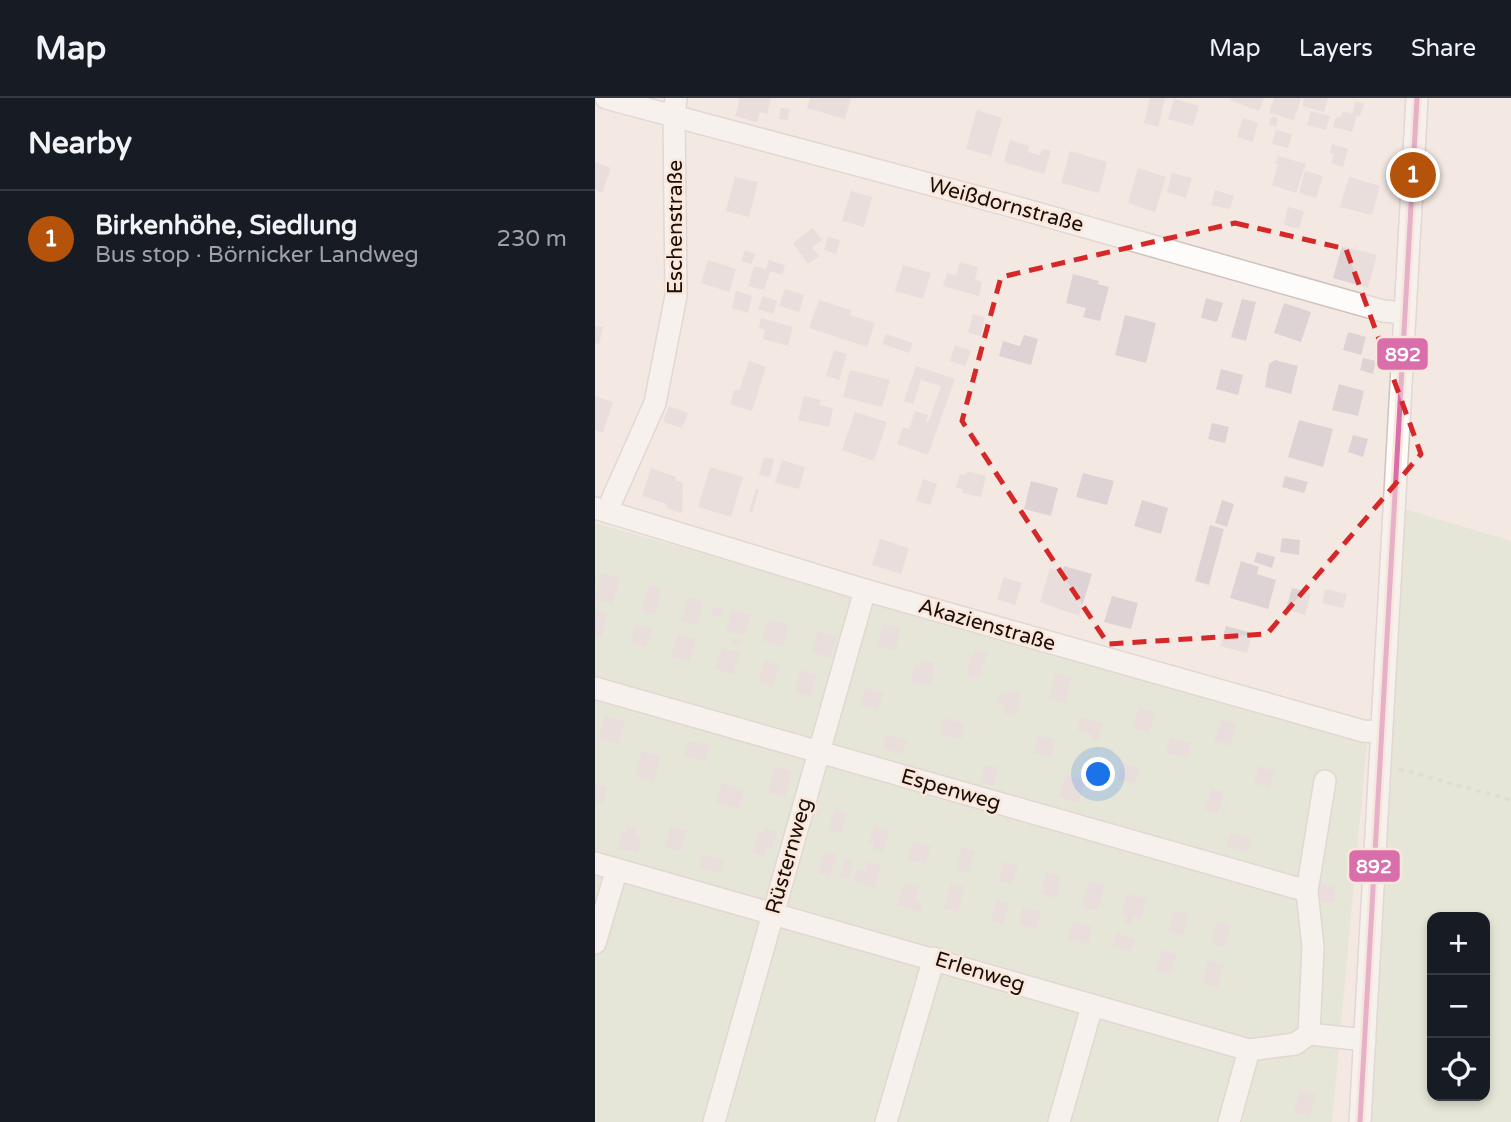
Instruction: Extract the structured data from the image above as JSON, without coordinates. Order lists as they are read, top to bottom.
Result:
{
  "streets": {
    "street": [
      "Weißdornstraße",
      "Eschenstraße",
      "Akazienstraße",
      "Espenweg",
      "Rüsternweg",
      "Erlenweg"
    ]
  },
  "crossings": [
    ["Weißdornstraße", "Eschenstraße"],
    ["Eschenstraße", "Akazienstraße"],
    ["Akazienstraße", "Rüsternweg"],
    ["Espenweg", "Rüsternweg"],
    ["Rüsternweg", "Erlenweg"]
  ],
  "lines": ["transit line 892"],
  "page": {
    "header": "Map",
    "nav": ["Map", "Layers", "Share"],
    "heading": "Nearby",
    "pins": "1",
    "list": [
      {
        "mark": "1",
        "name": "Birkenhöhe, Siedlung",
        "note": "Bus stop · Börnicker Landweg",
        "value": "230 m"
      }
    ],
    "map_buttons": ["+", "−"]
  }
}
